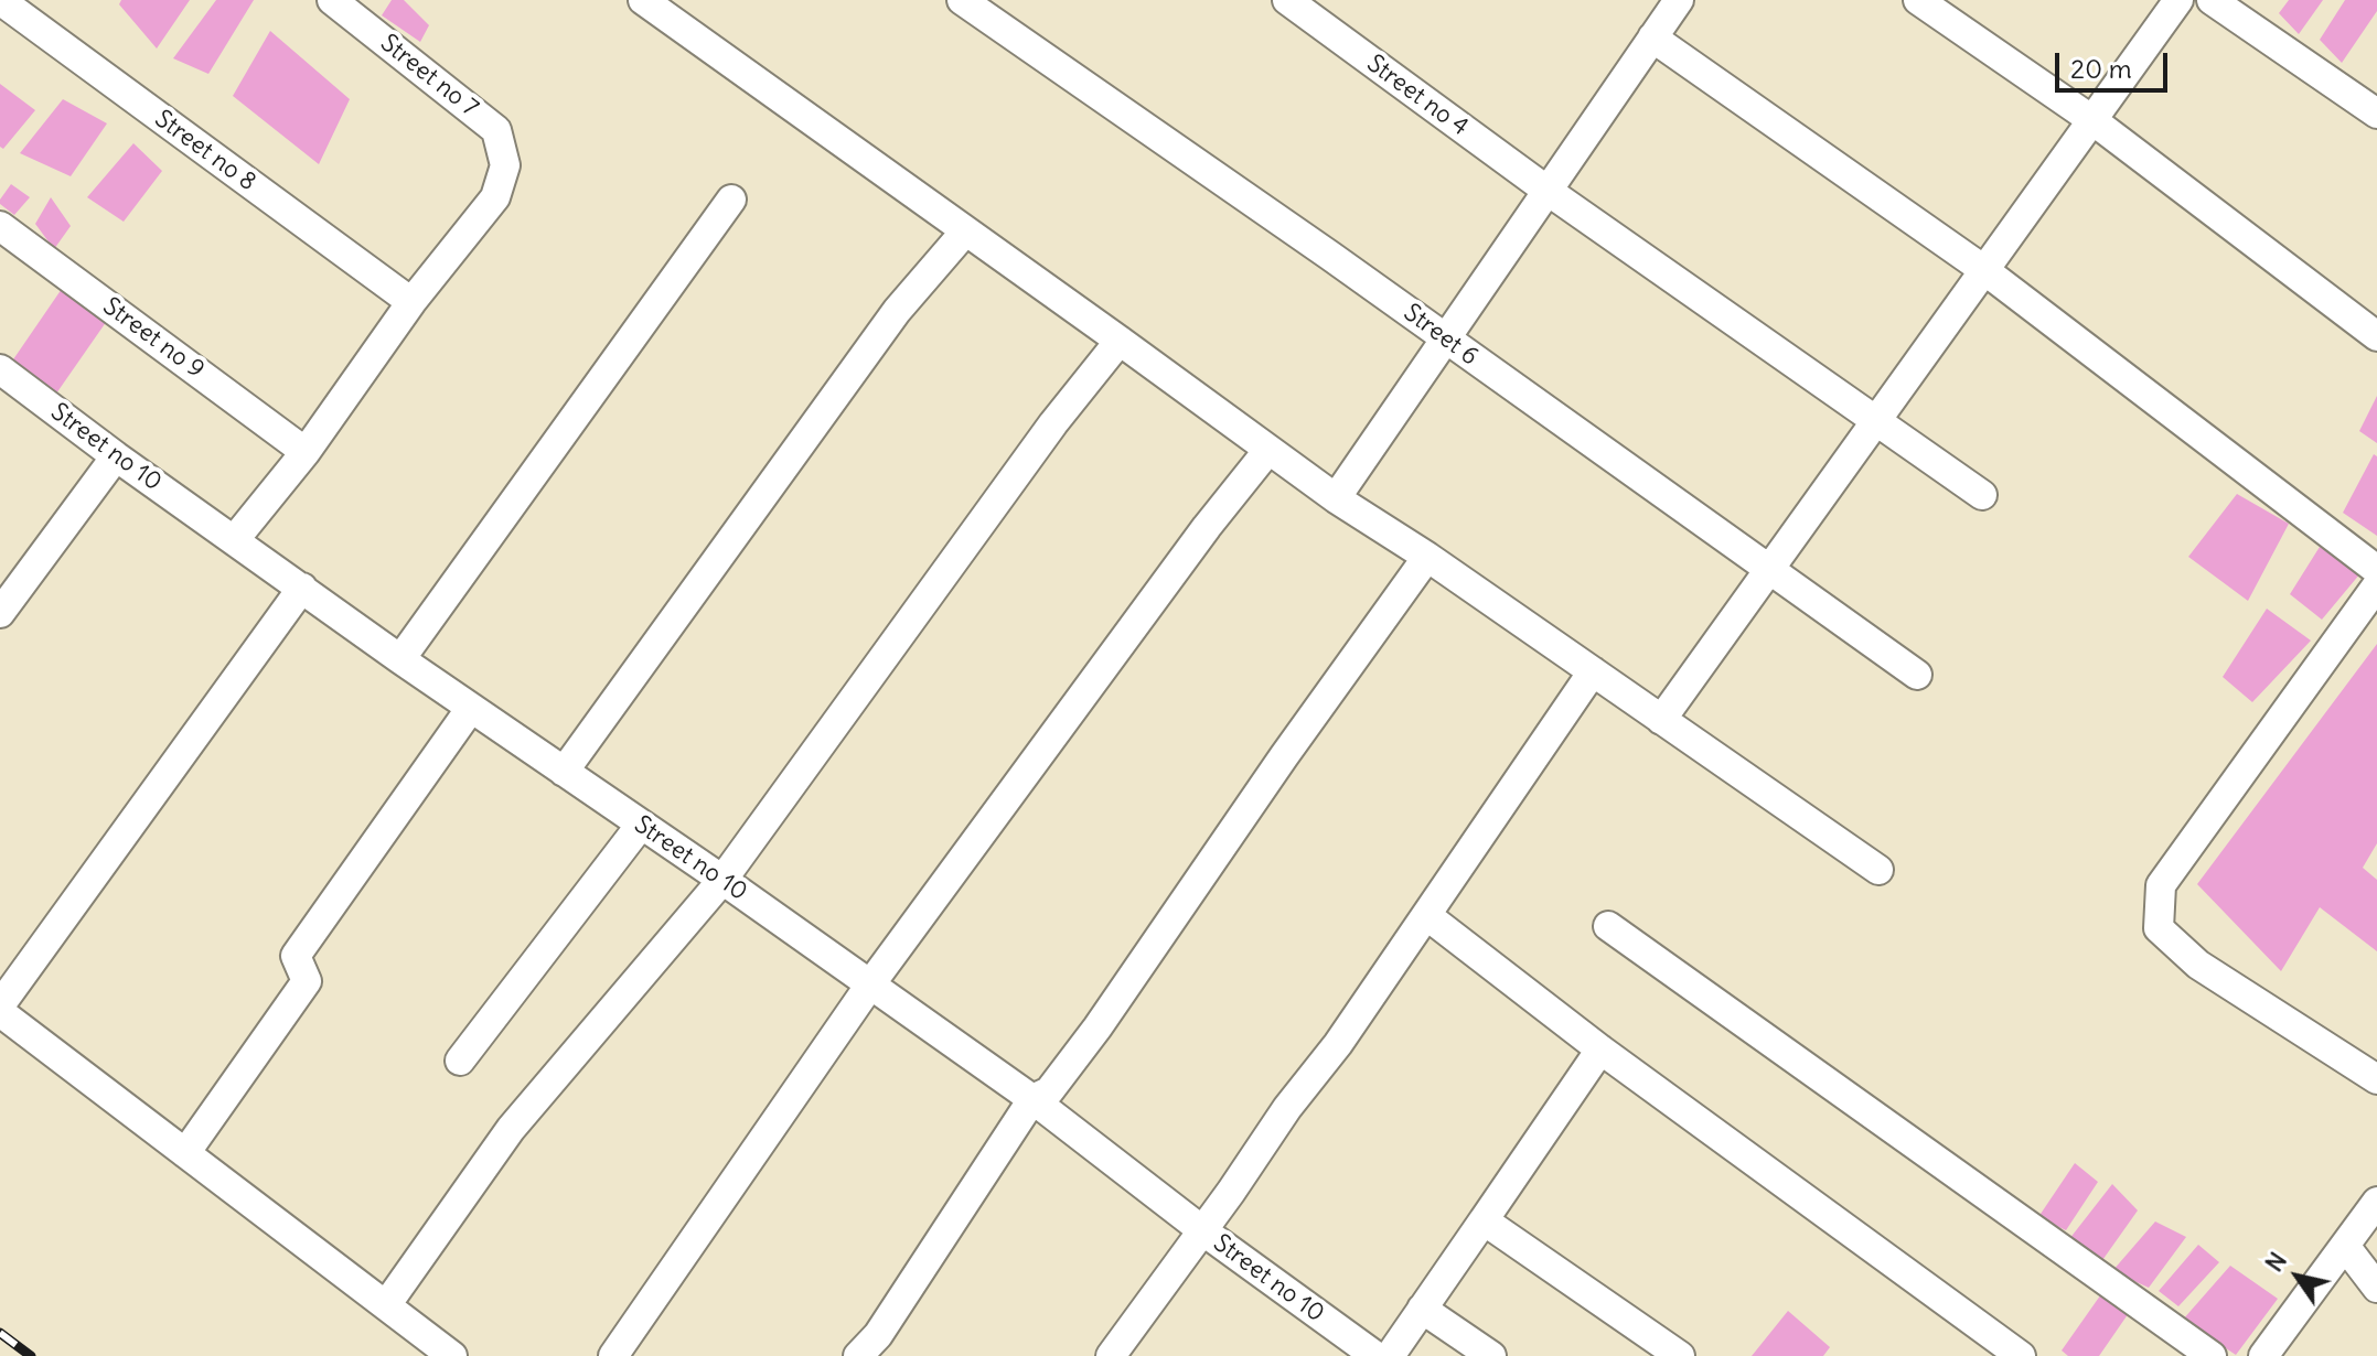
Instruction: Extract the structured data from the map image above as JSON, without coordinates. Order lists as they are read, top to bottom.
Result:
{
  "streets": {
    "street": [
      "Street no 7",
      "Street no 4",
      "Street no 8",
      "Street 6",
      "Street no 9",
      "Street no 10"
    ]
  },
  "crossings": [
    ["Street no 7", "Street no 8"]
  ],
  "scale_bar": "20 m",
  "north": "top left"
}
